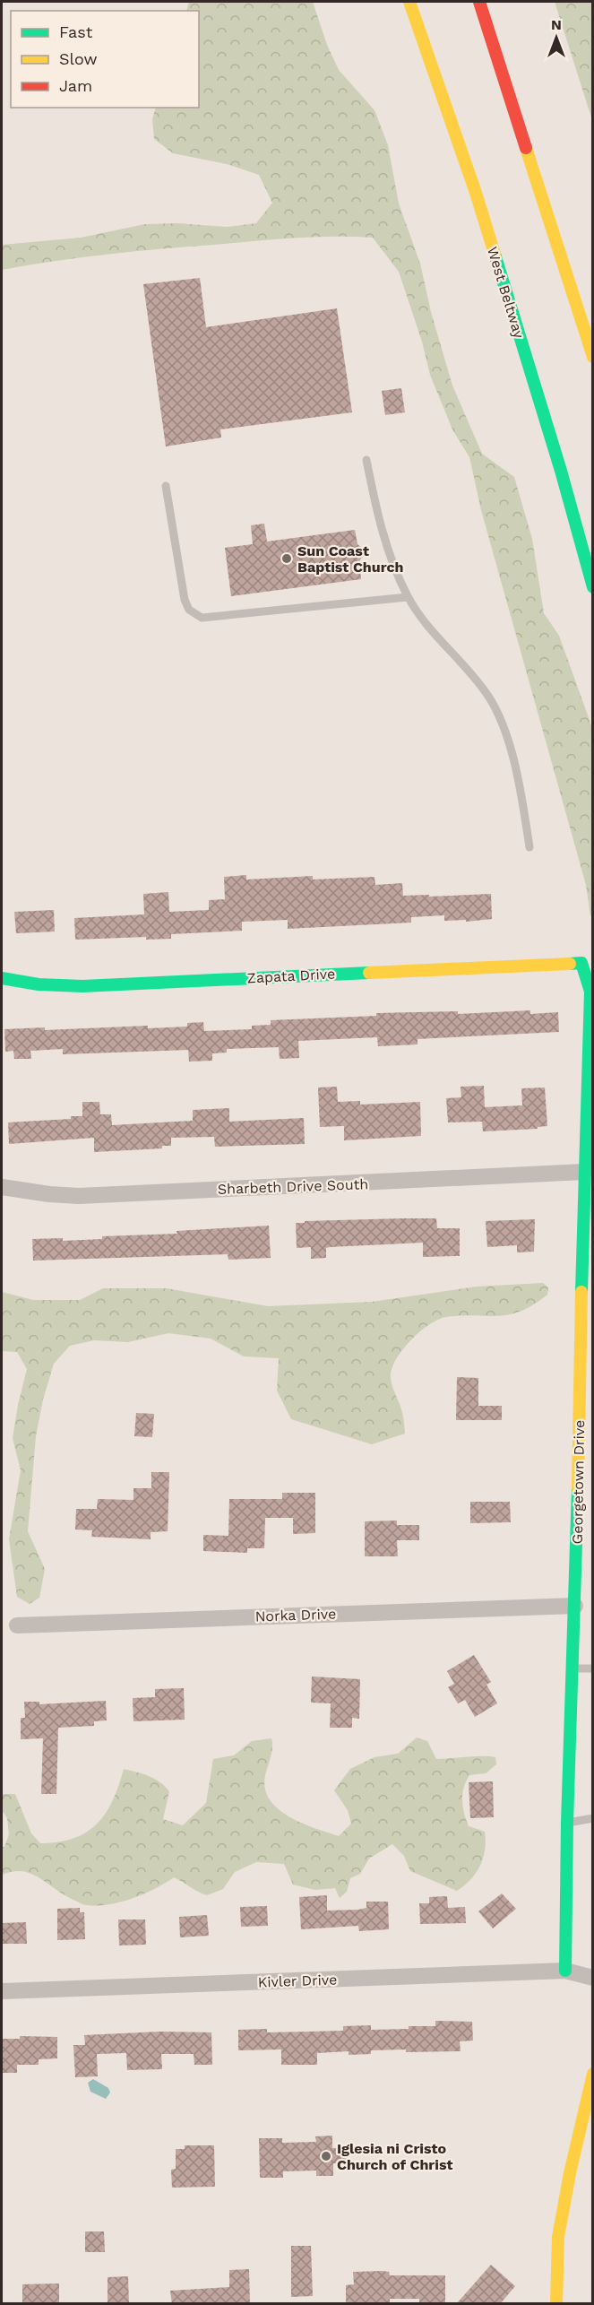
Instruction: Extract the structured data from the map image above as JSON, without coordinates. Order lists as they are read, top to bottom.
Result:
{
  "streets": {
    "main road": ["West Beltway", "Zapata Drive", "Georgetown Drive"],
    "street": ["Sharbeth Drive South", "Norka Drive", "Kivler Drive"]
  },
  "crossings": [
    ["Zapata Drive", "Georgetown Drive"],
    ["Sharbeth Drive South", "Georgetown Drive"],
    ["Georgetown Drive", "Norka Drive"],
    ["Georgetown Drive", "Kivler Drive"]
  ],
  "places": ["Sun Coast Baptist Church", "Iglesia ni Cristo Church of Christ"],
  "legend": ["Fast", "Slow", "Jam"],
  "north": "top"
}
